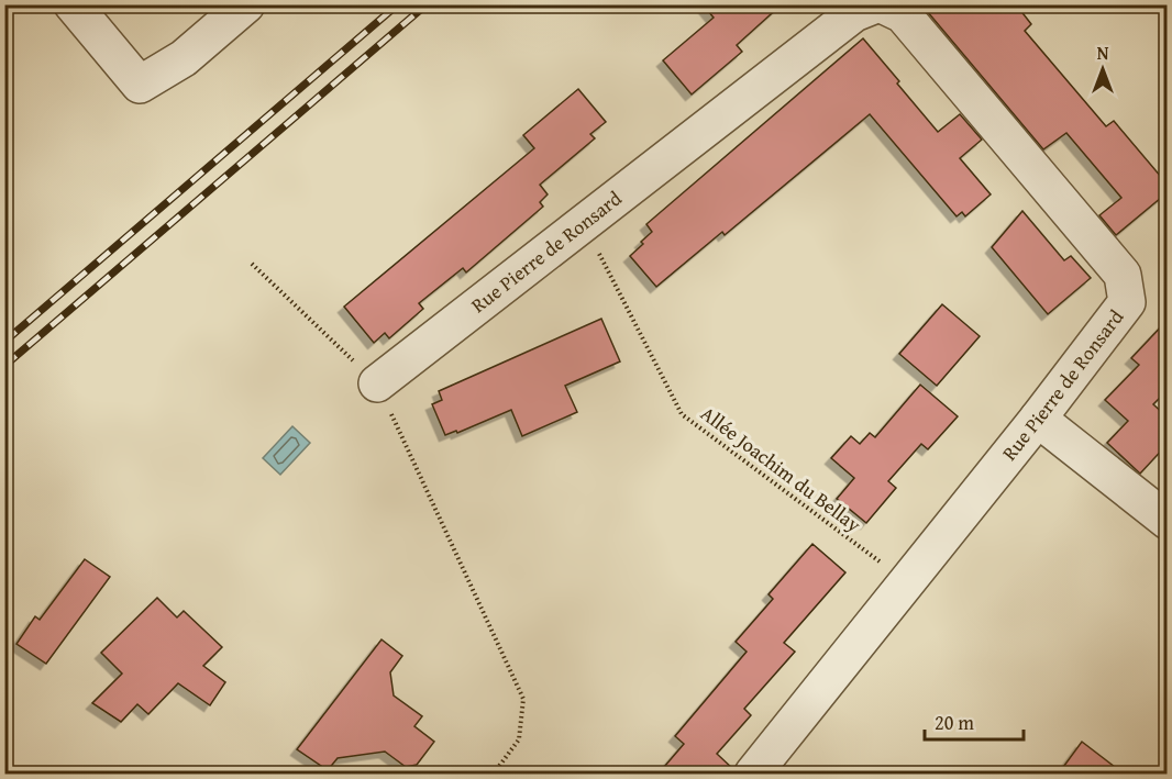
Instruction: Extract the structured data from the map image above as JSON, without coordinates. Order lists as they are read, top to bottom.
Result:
{
  "streets": {
    "street": ["Rue Pierre de Ronsard"],
    "path": ["Allée Joachim du Bellay"]
  },
  "crossings": [
    ["Rue Pierre de Ronsard", "Allée Joachim du Bellay"]
  ],
  "scale_bar": "20 m",
  "north": "top"
}
